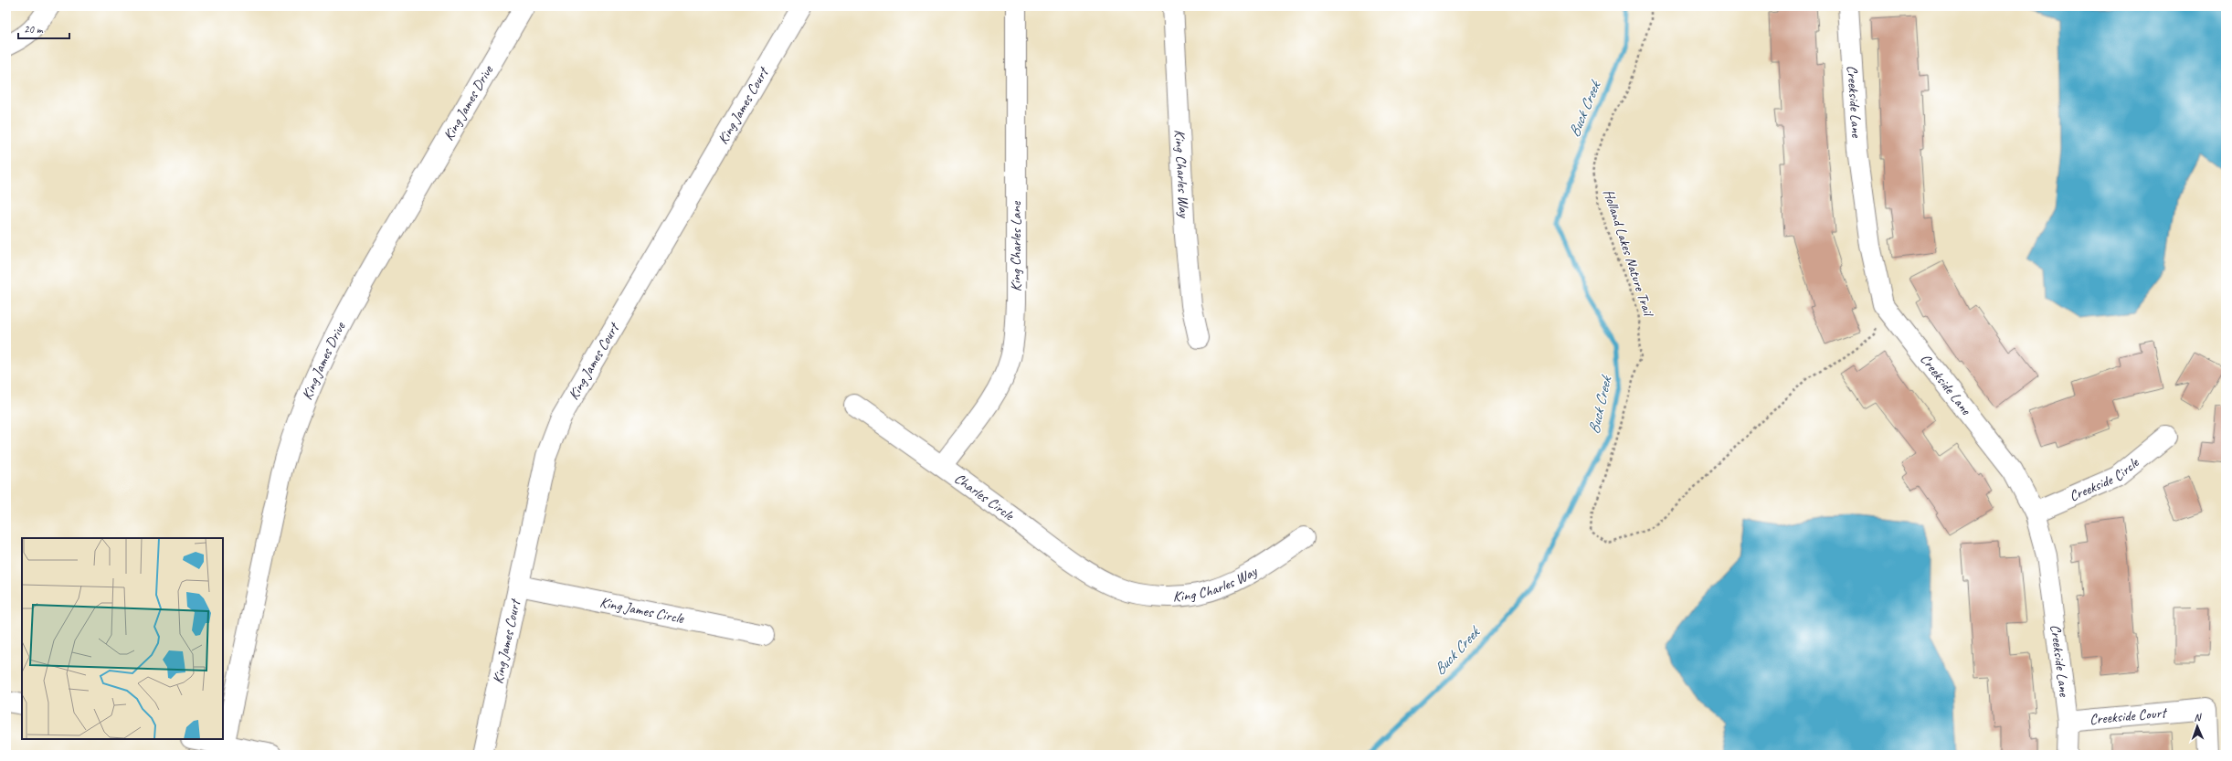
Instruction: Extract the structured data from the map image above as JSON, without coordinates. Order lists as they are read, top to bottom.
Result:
{
  "streets": {
    "street": [
      "Creekside Lane",
      "King James Drive",
      "King James Court",
      "King Charles Way",
      "King Charles Lane",
      "Creekside Circle",
      "Charles Circle",
      "King James Circle",
      "Creekside Court"
    ],
    "path": ["Holland Lakes Nature Trail"]
  },
  "crossings": [
    ["Creekside Lane", "Holland Lakes Nature Trail"],
    ["Creekside Lane", "Creekside Circle"],
    ["Creekside Lane", "Creekside Court"],
    ["King James Court", "King James Circle"],
    ["King Charles Way", "Charles Circle"],
    ["King Charles Lane", "Charles Circle"]
  ],
  "water": ["Buck Creek"],
  "scale_bar": "20 m",
  "north": "top"
}
